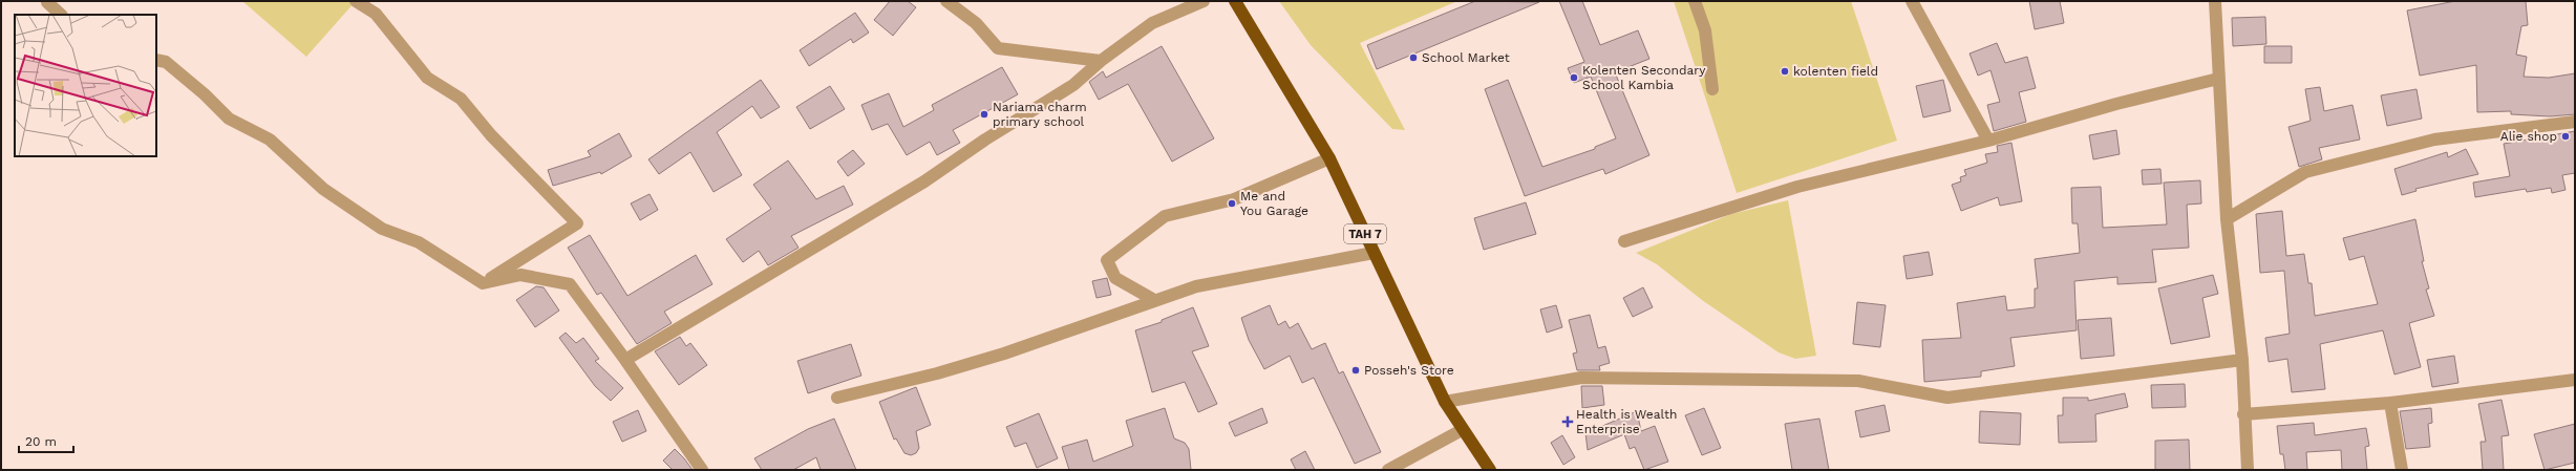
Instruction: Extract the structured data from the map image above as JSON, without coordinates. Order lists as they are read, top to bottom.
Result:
{
  "streets": {
    "highway": ["TAH 7"]
  },
  "places": {
    "other": [
      "School Market",
      "kolenten field",
      "Kolenten Secondary School Kambia",
      "Nariama charm primary school",
      "Alie shop",
      "Me and You Garage",
      "Posseh's Store"
    ],
    "health": ["Health is Wealth Enterprise"]
  },
  "scale_bar": "20 m"
}
